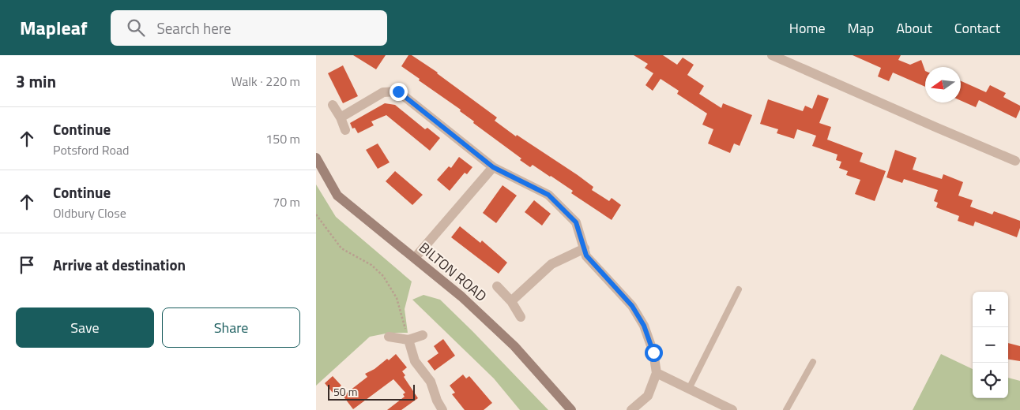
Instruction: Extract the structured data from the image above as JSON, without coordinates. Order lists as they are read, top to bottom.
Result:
{
  "streets": {
    "main road": ["BILTON ROAD"]
  },
  "scale_bar": "50 m",
  "north": "left",
  "page": {
    "header": "Mapleaf",
    "search": "Search here",
    "nav": [
      "Home",
      "Map",
      "About",
      "Contact"
    ],
    "heading": ["3 min", "Walk · 220 m"],
    "list": [
      ["Continue", "Potsford Road", "150 m"],
      ["Continue", "Oldbury Close", "70 m"],
      "Arrive at destination"
    ],
    "map_buttons": ["+", "−"],
    "buttons": ["Save", "Share"],
    "scale": "50 m"
  }
}
